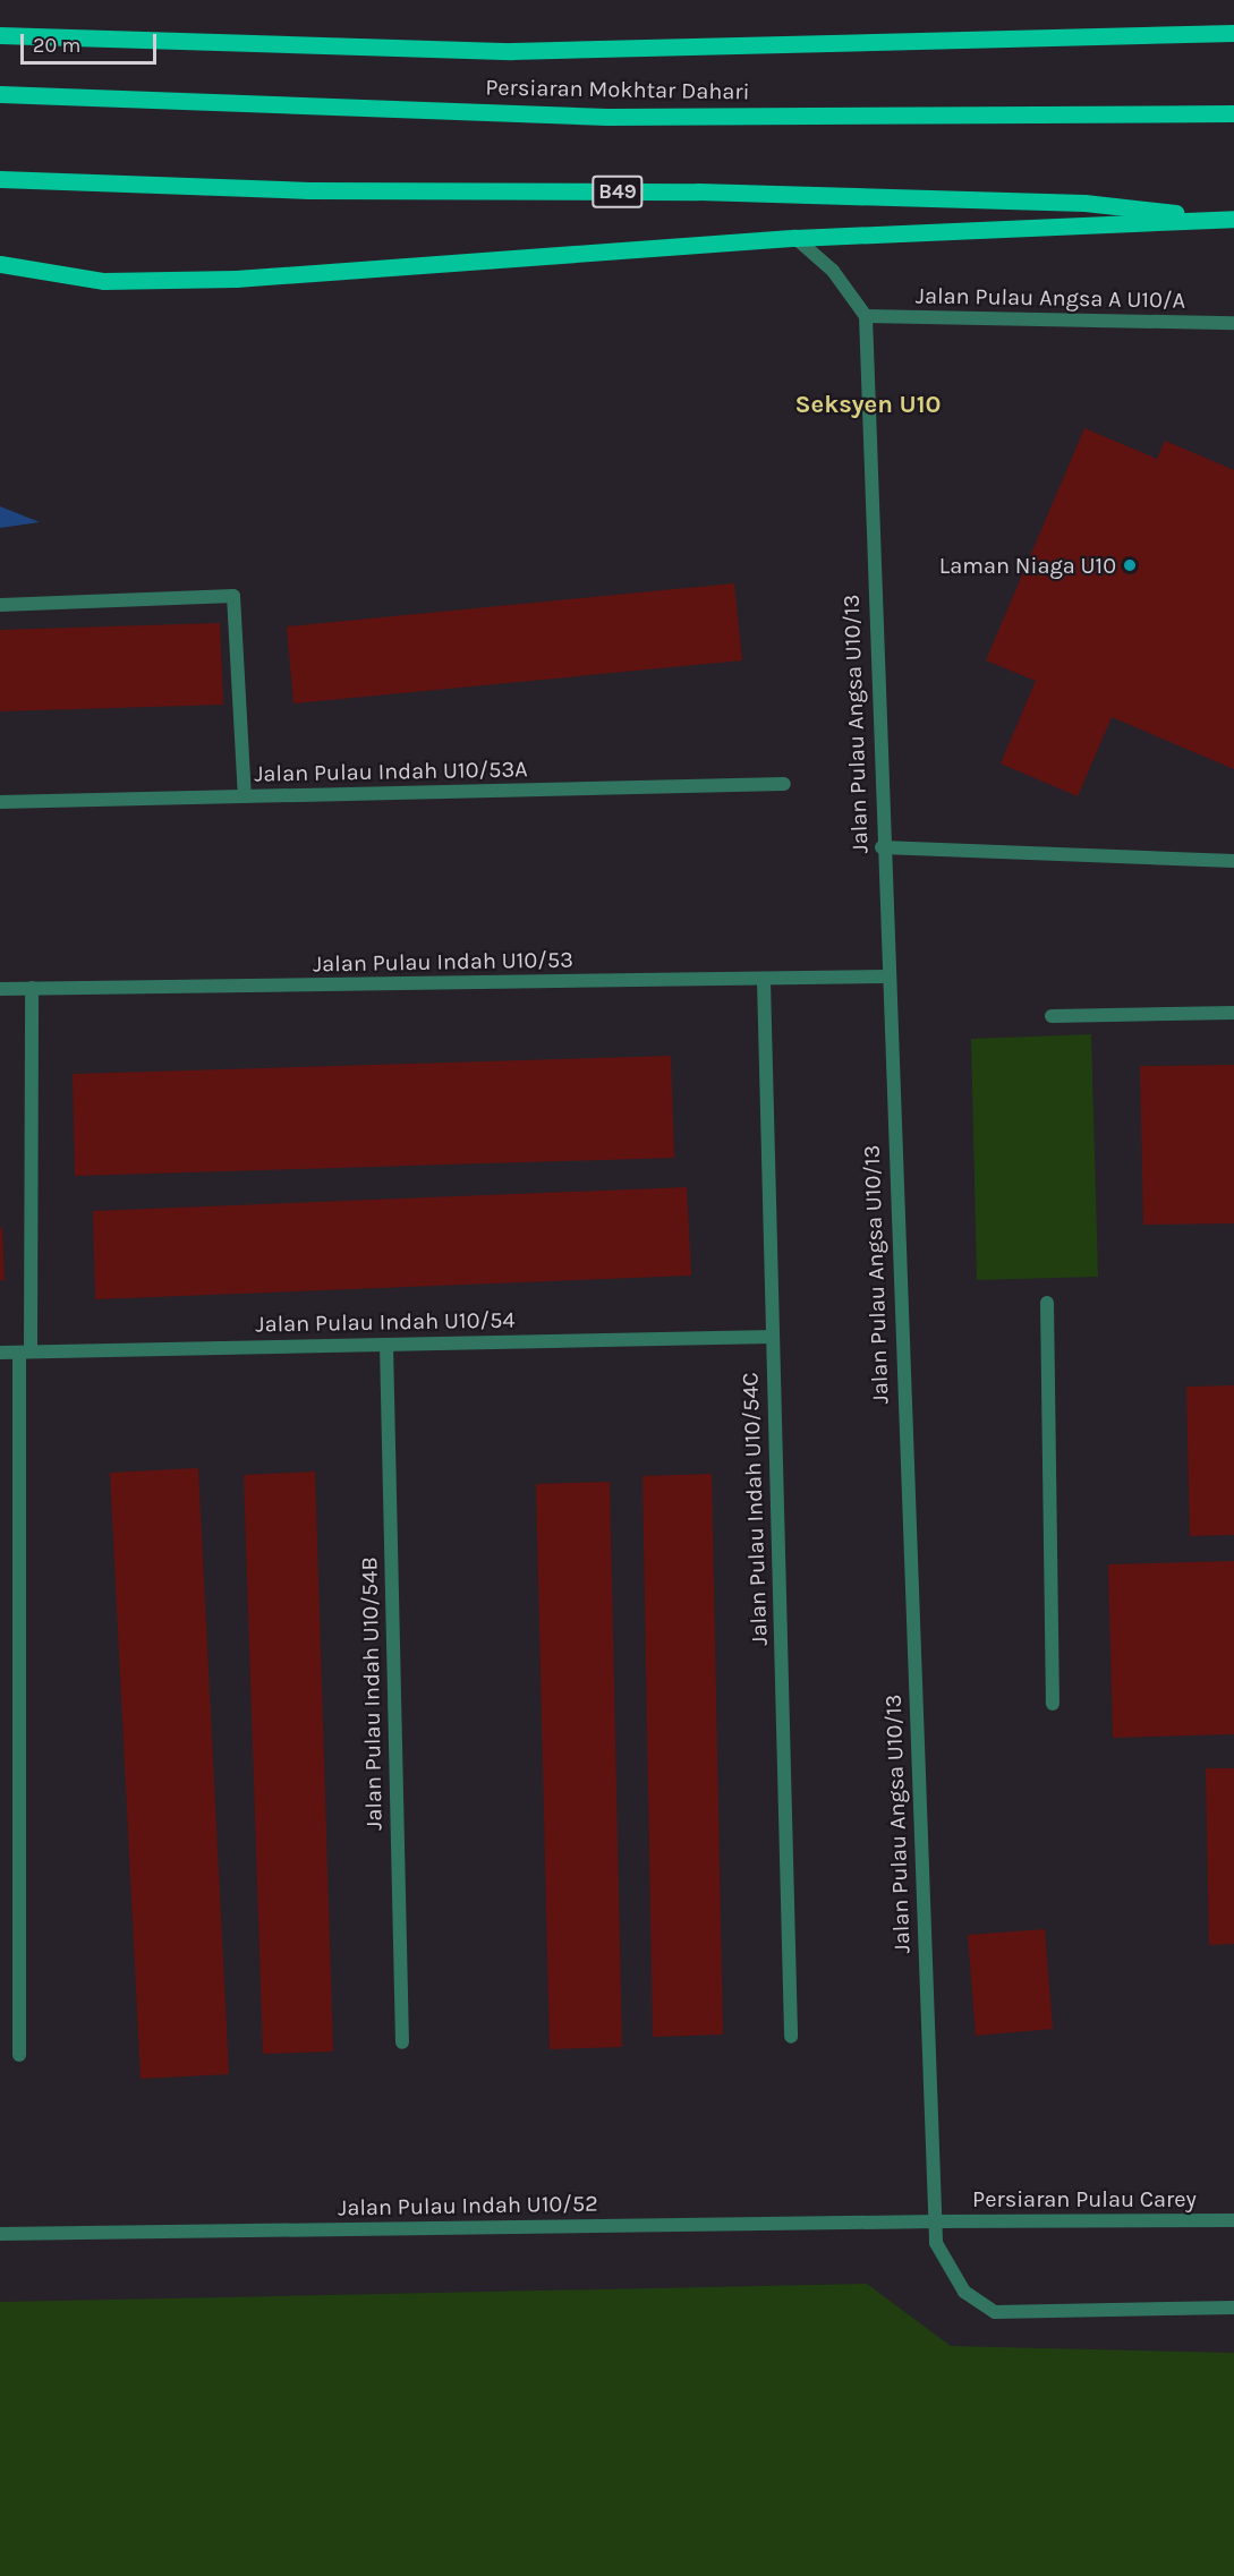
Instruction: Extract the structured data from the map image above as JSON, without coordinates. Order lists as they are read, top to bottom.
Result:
{
  "streets": {
    "main road": ["Persiaran Mokhtar Dahari", "B49"],
    "street": [
      "Jalan Pulau Angsa A U10/A",
      "Jalan Pulau Angsa U10/13",
      "Jalan Pulau Indah U10/53A",
      "Jalan Pulau Indah U10/53",
      "Jalan Pulau Indah U10/54",
      "Jalan Pulau Indah U10/54C",
      "Jalan Pulau Indah U10/54B",
      "Persiaran Pulau Carey",
      "Jalan Pulau Indah U10/52"
    ]
  },
  "crossings": [
    ["Jalan Pulau Angsa A U10/A", "Jalan Pulau Angsa U10/13"],
    ["Jalan Pulau Angsa U10/13", "Jalan Pulau Indah U10/53"],
    ["Jalan Pulau Angsa U10/13", "Persiaran Pulau Carey"],
    ["Jalan Pulau Angsa U10/13", "Jalan Pulau Indah U10/52"],
    ["Jalan Pulau Indah U10/53", "Jalan Pulau Indah U10/54C"],
    ["Jalan Pulau Indah U10/54", "Jalan Pulau Indah U10/54C"],
    ["Jalan Pulau Indah U10/54", "Jalan Pulau Indah U10/54B"],
    ["Persiaran Pulau Carey", "Jalan Pulau Indah U10/52"]
  ],
  "districts": ["Seksyen U10"],
  "places": ["Laman Niaga U10"],
  "scale_bar": "20 m"
}
